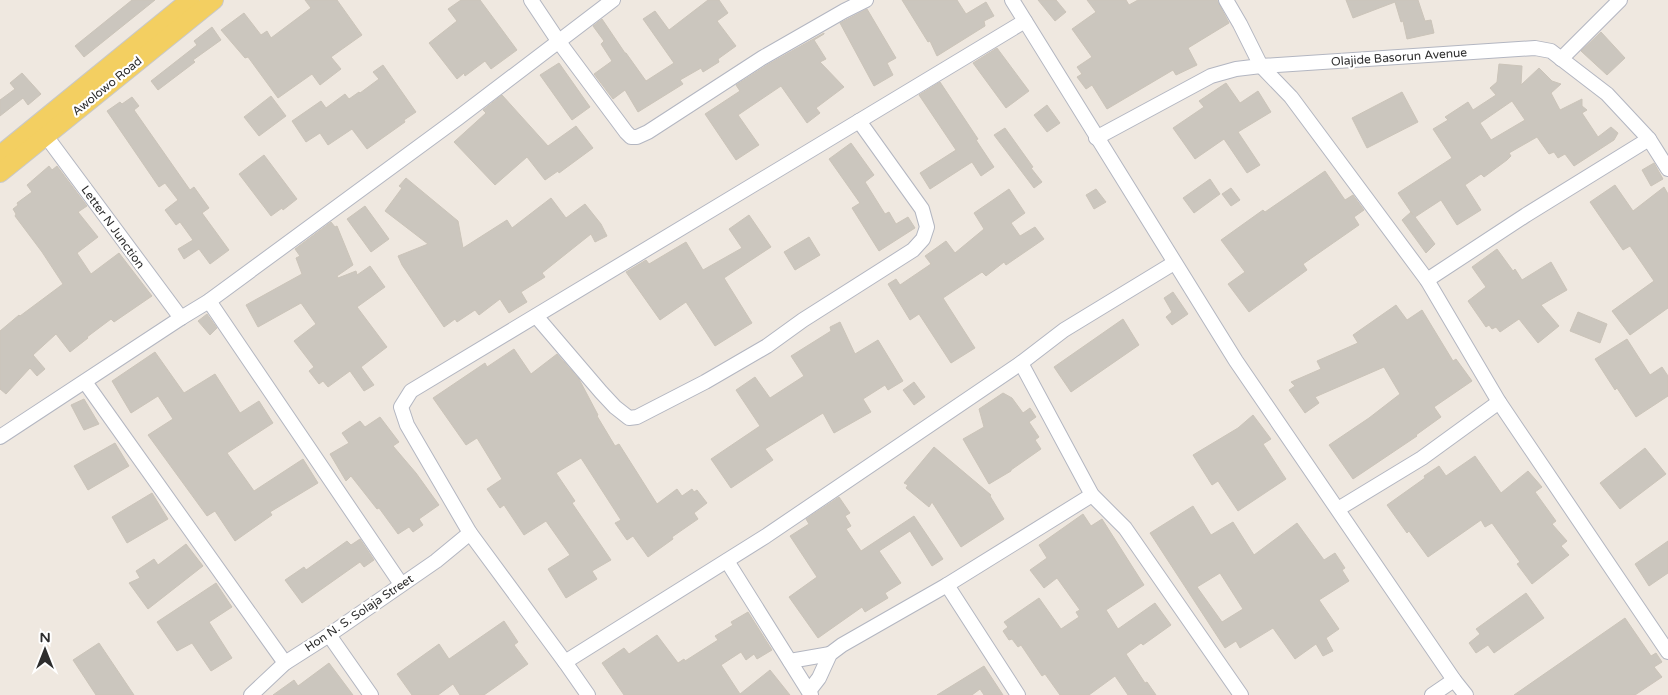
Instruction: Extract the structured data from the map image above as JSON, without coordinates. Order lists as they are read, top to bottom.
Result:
{
  "streets": {
    "main road": ["Awolowo Road"],
    "street": ["Olajide Basorun Avenue", "Letter N Junction", "Hon N. S. Solaja Street"]
  },
  "crossings": [
    ["Awolowo Road", "Letter N Junction"]
  ],
  "north": "top"
}
